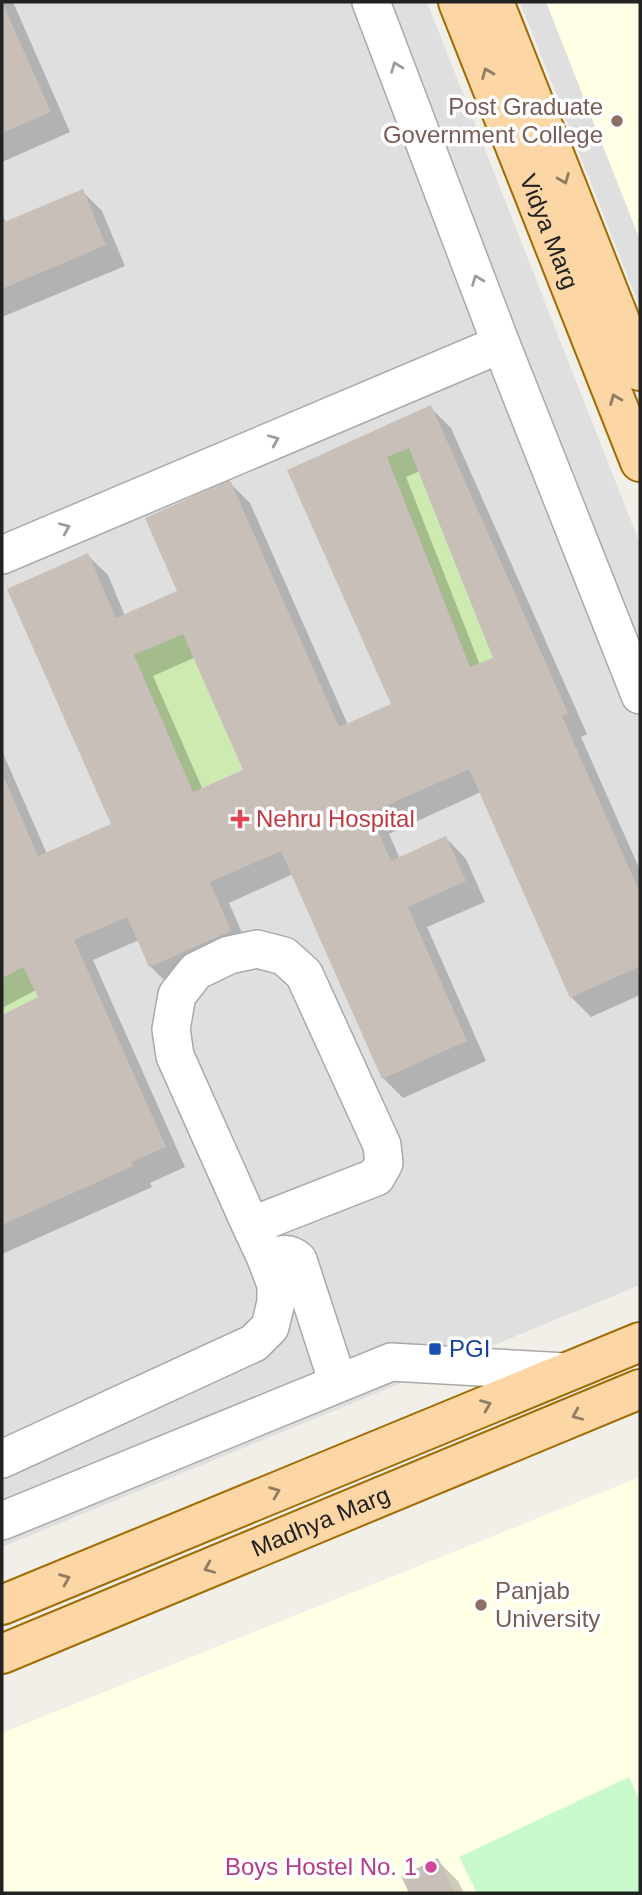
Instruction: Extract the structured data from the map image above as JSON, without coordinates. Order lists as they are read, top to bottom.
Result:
{
  "streets": {
    "main road": ["Vidya Marg", "Madhya Marg"]
  },
  "places": {
    "other": ["Post Graduate Government College", "Panjab University", "Boys Hostel No. 1"],
    "health": ["Nehru Hospital"],
    "transit": ["PGI"]
  }
}
